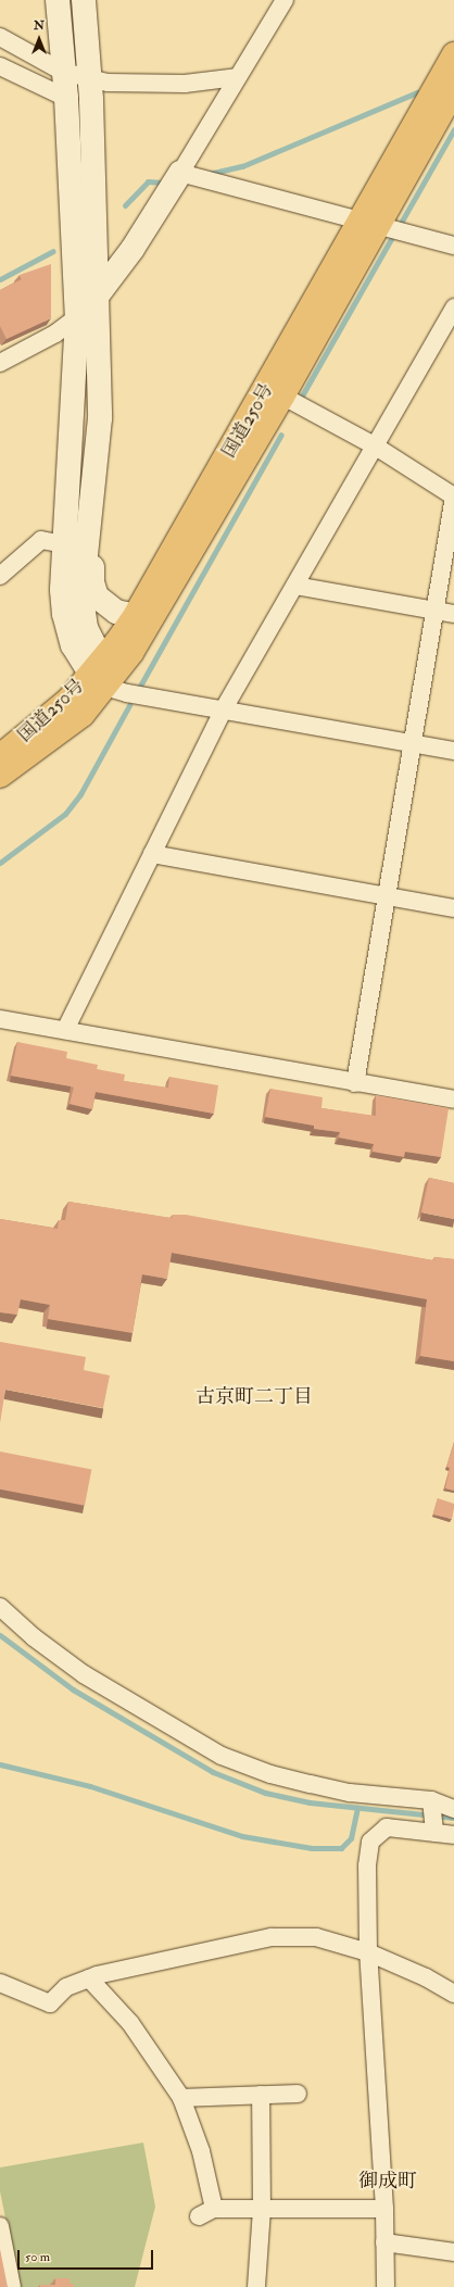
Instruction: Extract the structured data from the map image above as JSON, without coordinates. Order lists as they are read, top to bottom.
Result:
{
  "streets": {
    "highway": ["国道250号"]
  },
  "districts": ["古京町二丁目", "御成町"],
  "scale_bar": "50 m",
  "north": "top"
}
